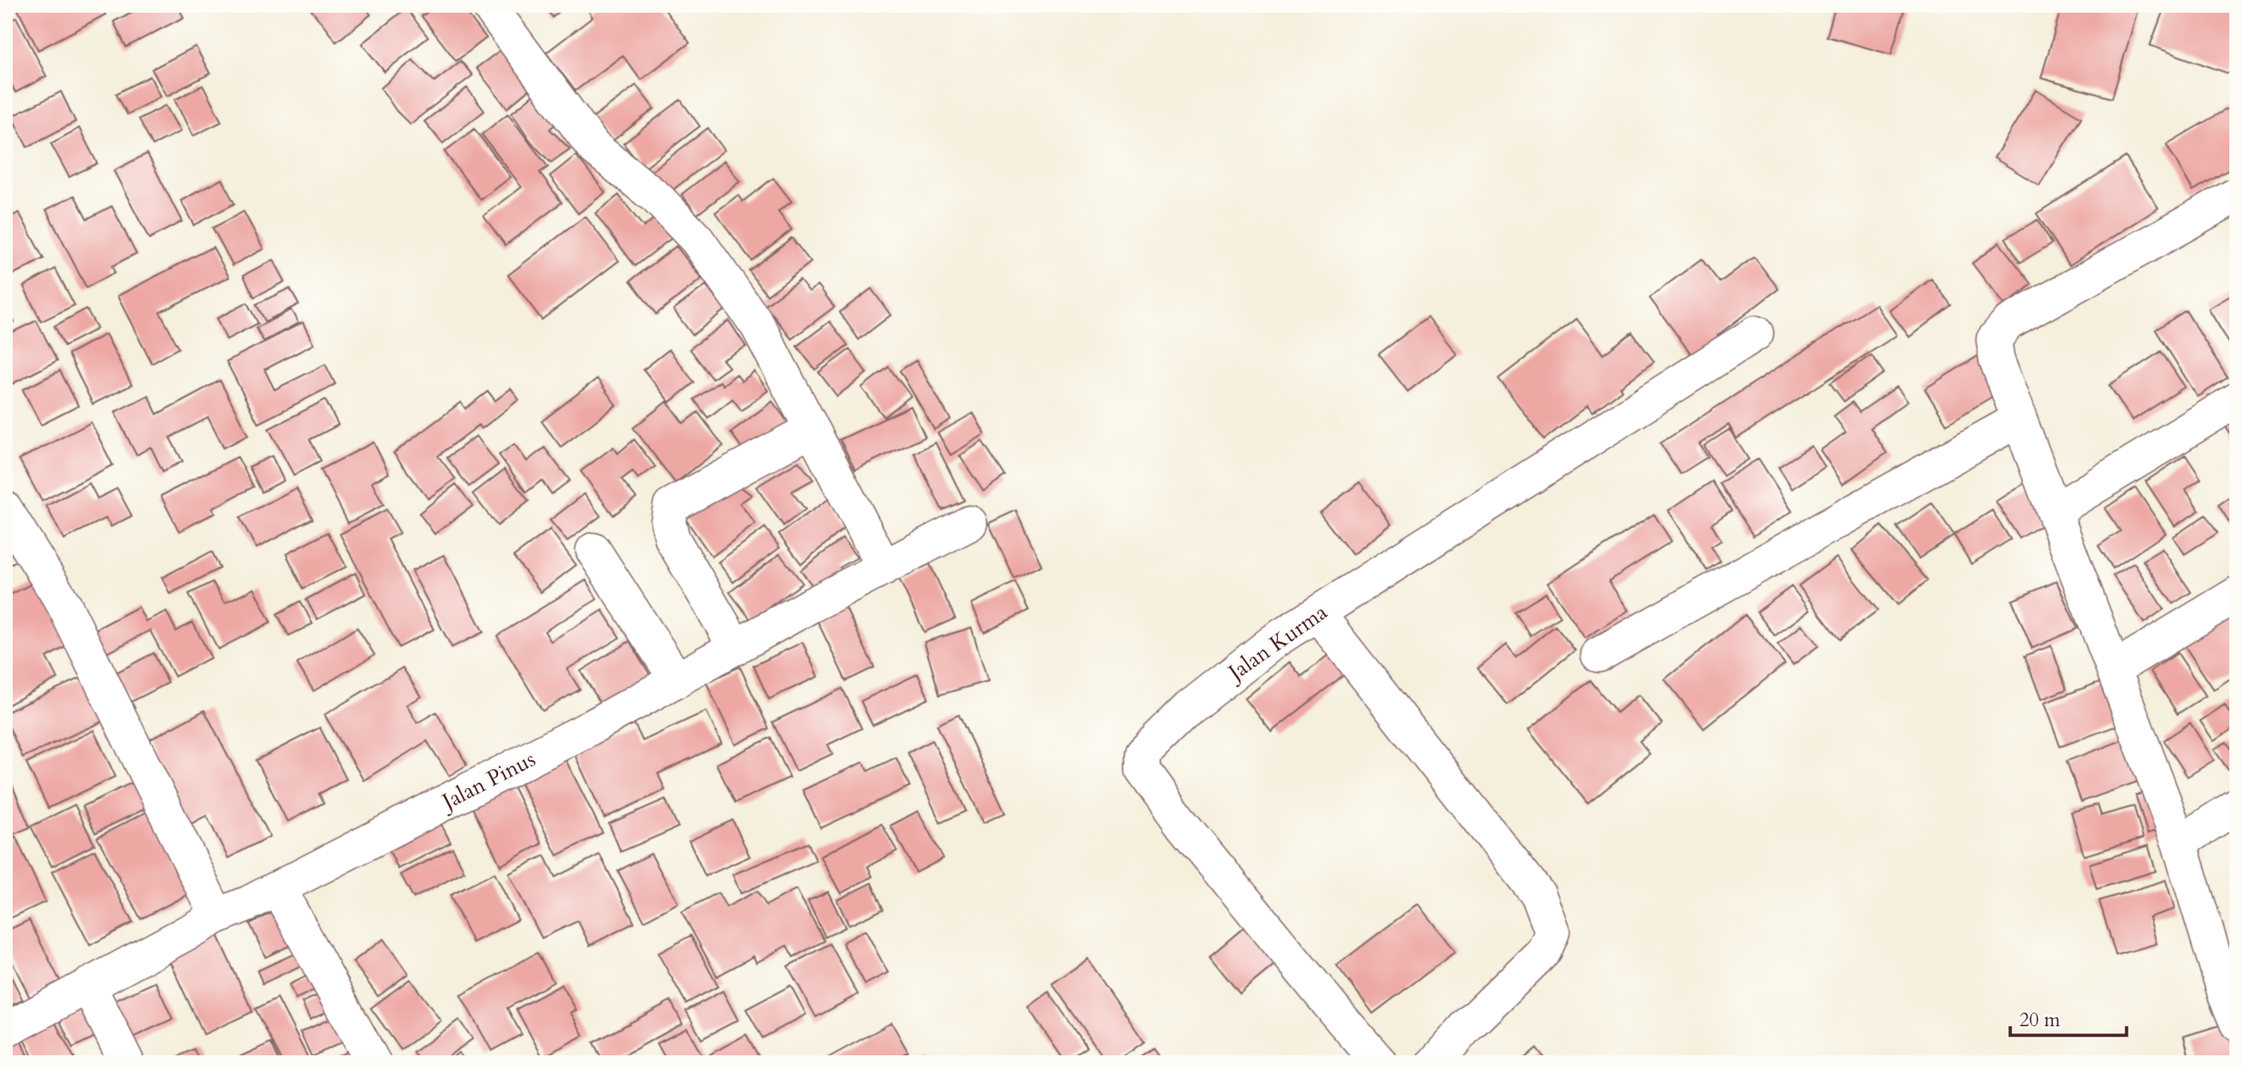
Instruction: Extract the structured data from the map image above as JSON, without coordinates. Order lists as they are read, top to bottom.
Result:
{
  "streets": {
    "street": ["Jalan Kurma", "Jalan Pinus"]
  },
  "scale_bar": "20 m"
}
